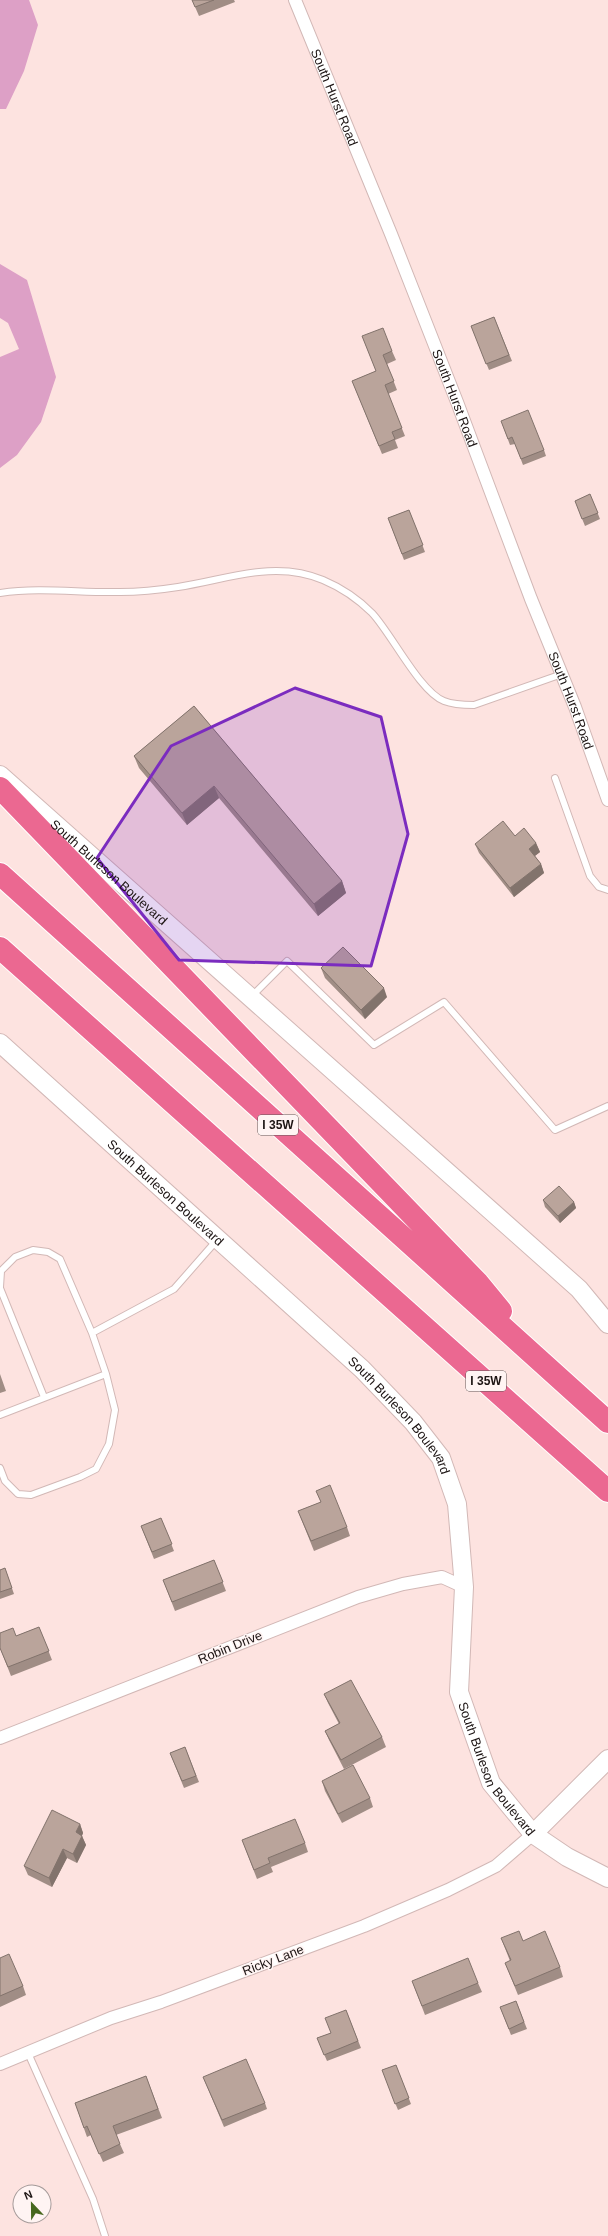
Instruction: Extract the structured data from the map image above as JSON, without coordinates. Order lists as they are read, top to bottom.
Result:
{
  "streets": {
    "highway": ["I 35W"],
    "main road": ["South Burleson Boulevard"],
    "street": ["South Hurst Road", "Robin Drive", "Ricky Lane"]
  },
  "crossings": [
    ["South Burleson Boulevard", "Robin Drive"],
    ["South Burleson Boulevard", "Ricky Lane"]
  ],
  "north": "top"
}
